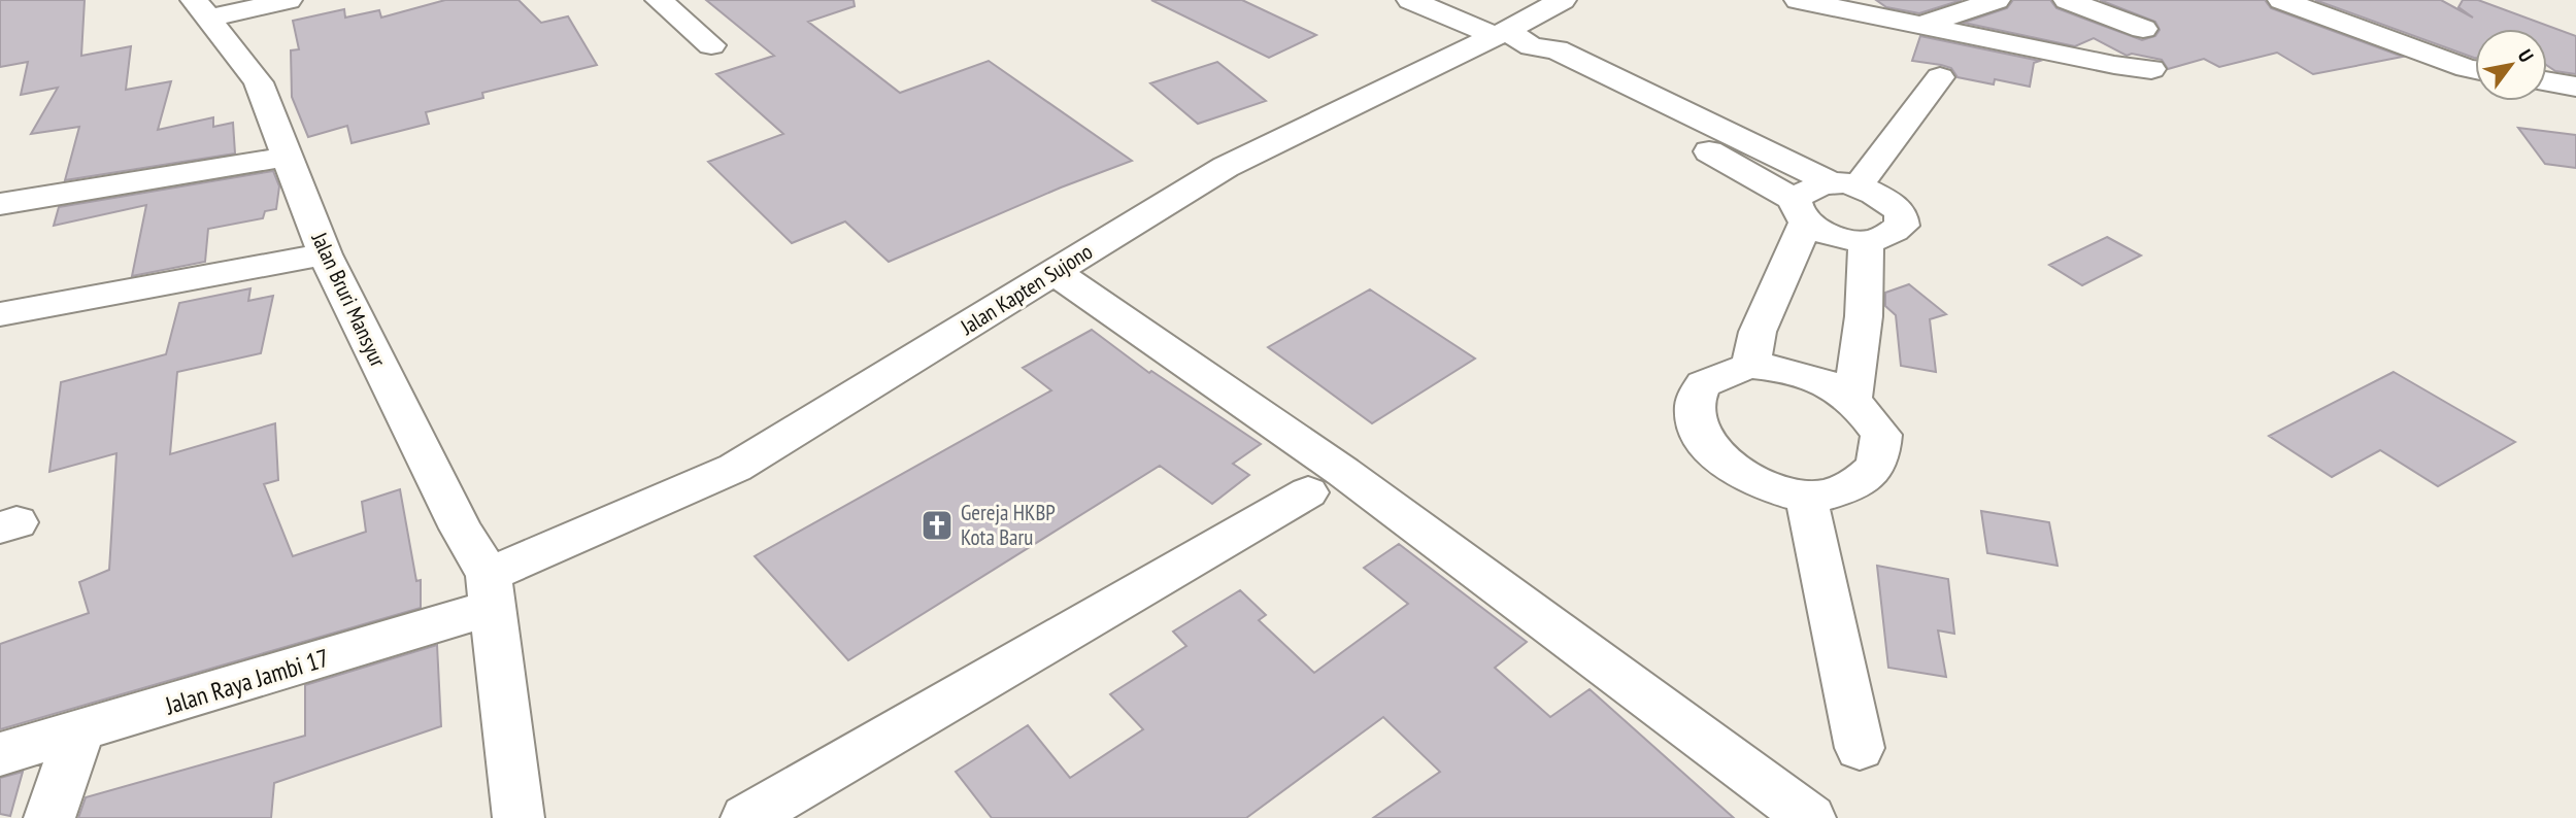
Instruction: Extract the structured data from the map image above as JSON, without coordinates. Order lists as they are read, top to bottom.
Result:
{
  "streets": {
    "street": ["Jalan Kapten Sujono", "Jalan Bruri Mansyur", "Jalan Raya Jambi 17"]
  },
  "crossings": [
    ["Jalan Kapten Sujono", "Jalan Bruri Mansyur"],
    ["Jalan Kapten Sujono", "Jalan Raya Jambi 17"],
    ["Jalan Bruri Mansyur", "Jalan Raya Jambi 17"]
  ],
  "places": {
    "church": ["Gereja HKBP Kota Baru"]
  },
  "north": "top right"
}
